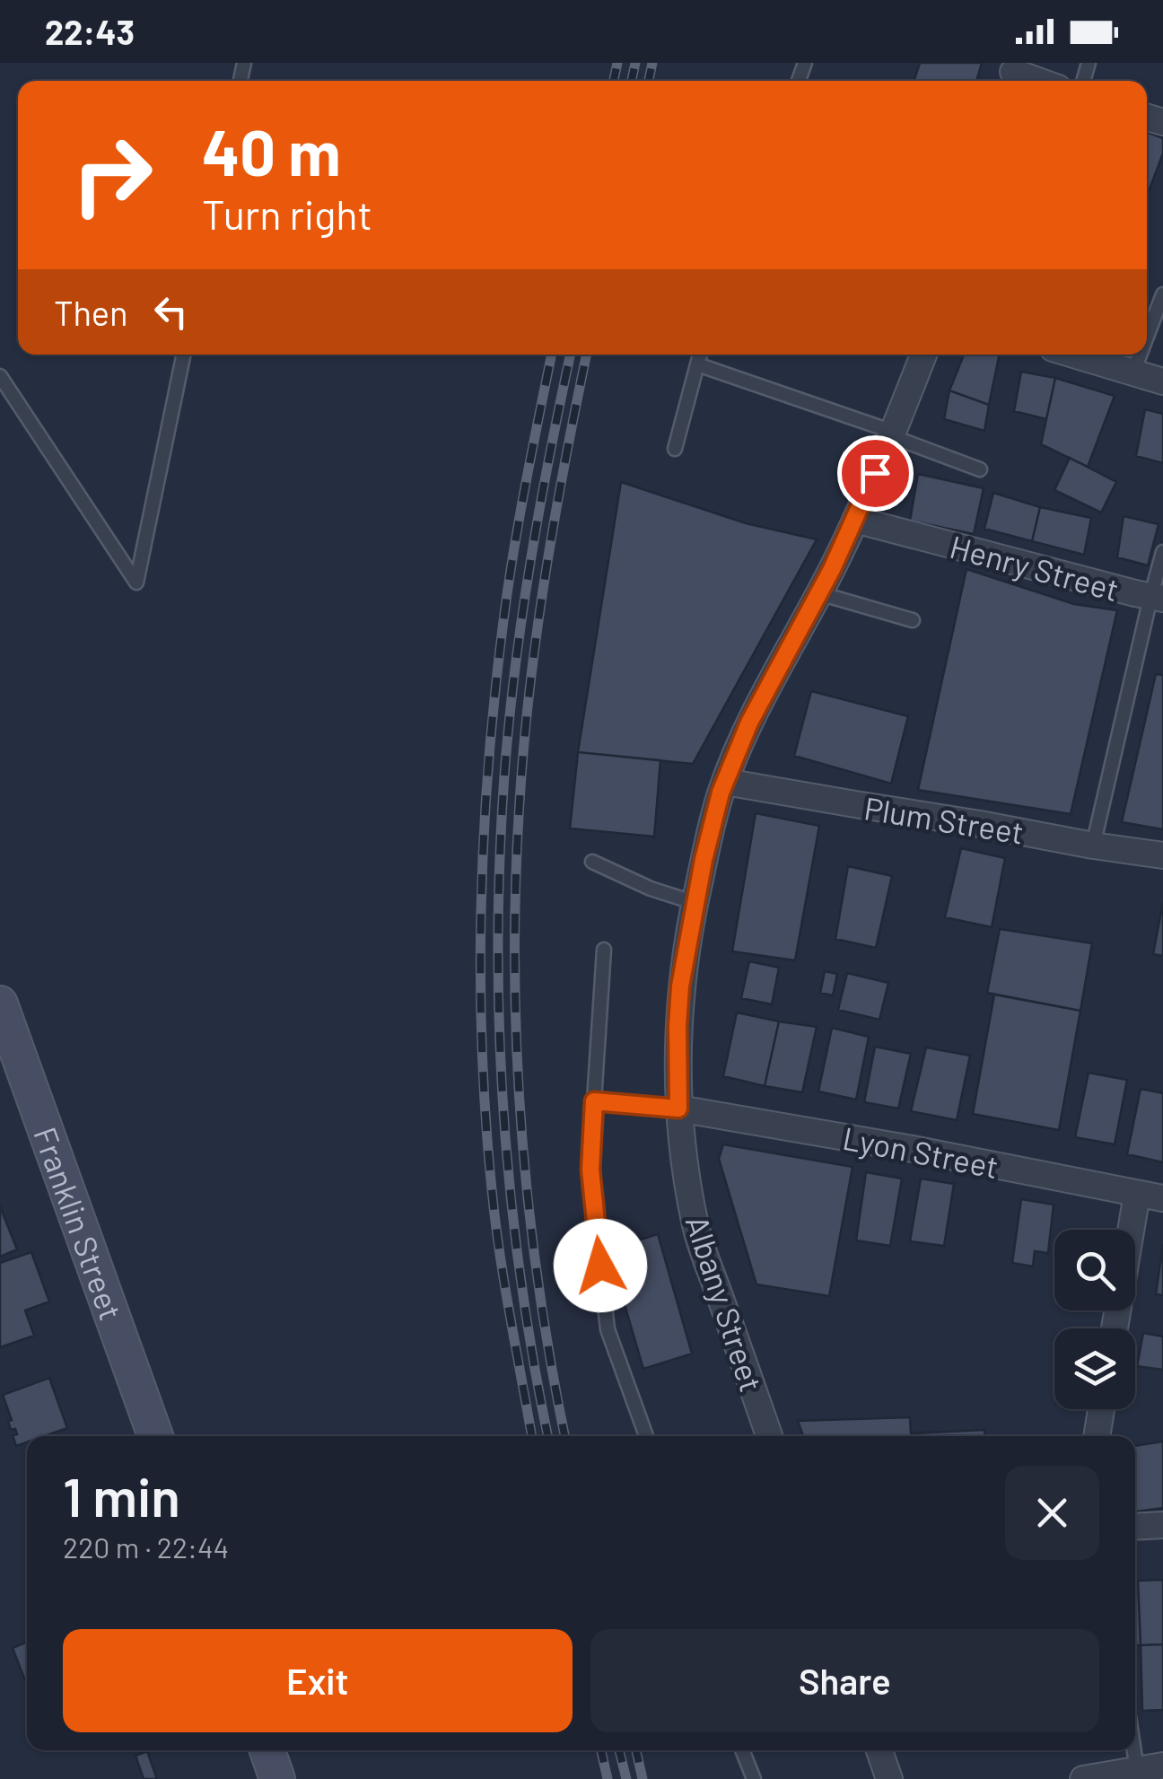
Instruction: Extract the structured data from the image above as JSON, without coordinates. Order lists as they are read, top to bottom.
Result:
{
  "streets": {
    "main road": ["Franklin Street"],
    "street": [
      "Henry Street",
      "Plum Street",
      "Lyon Street",
      "Albany Street"
    ]
  },
  "crossings": [
    ["Henry Street", "Albany Street"],
    ["Plum Street", "Albany Street"],
    ["Lyon Street", "Albany Street"]
  ],
  "page": {
    "status": "22:43",
    "turn": ["40 m", "Turn right"],
    "then": "Then",
    "heading": ["1 min", "220 m · 22:44"],
    "buttons": ["Exit", "Share"]
  }
}
